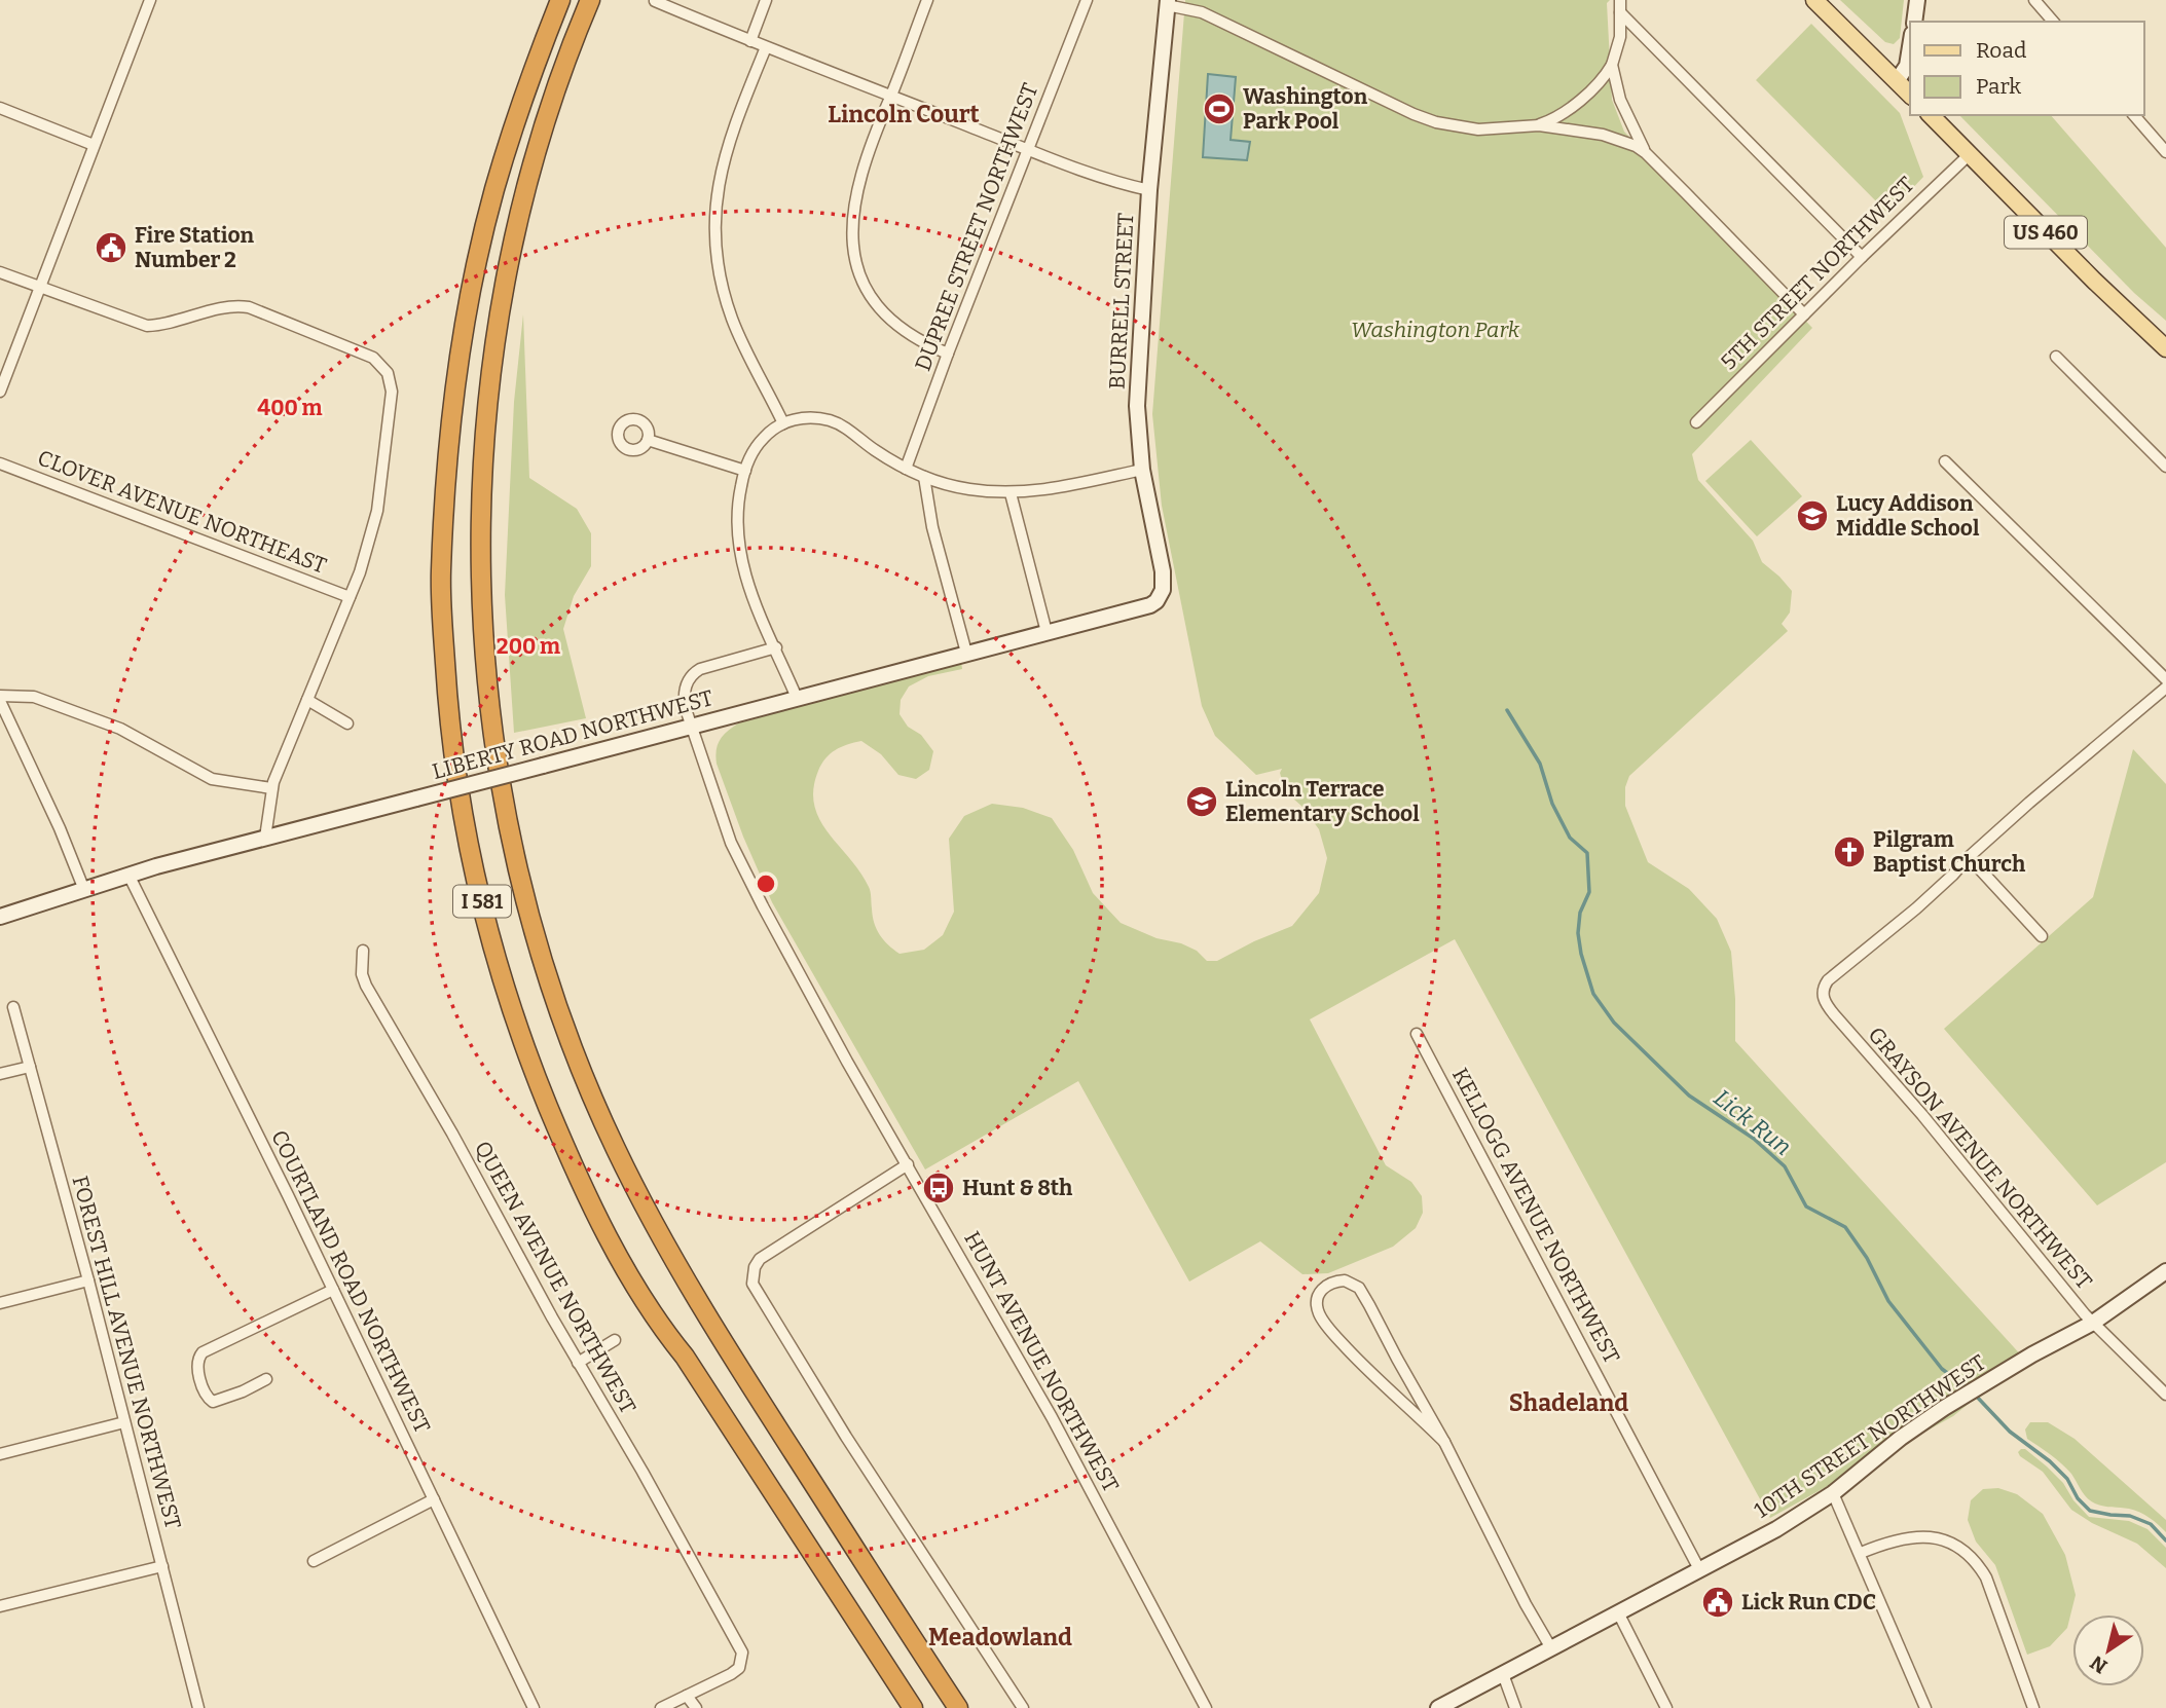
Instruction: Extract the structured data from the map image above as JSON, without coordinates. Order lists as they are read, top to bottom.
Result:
{
  "streets": {
    "highway": ["I 581"],
    "main road": ["US 460"],
    "street": [
      "DUPREE STREET NORTHWEST",
      "5TH STREET NORTHWEST",
      "BURRELL STREET",
      "CLOVER AVENUE NORTHEAST",
      "LIBERTY ROAD NORTHWEST",
      "GRAYSON AVENUE NORTHWEST",
      "KELLOGG AVENUE NORTHWEST",
      "QUEEN AVENUE NORTHWEST",
      "COURTLAND ROAD NORTHWEST",
      "FOREST HILL AVENUE NORTHWEST",
      "HUNT AVENUE NORTHWEST",
      "10TH STREET NORTHWEST"
    ]
  },
  "crossings": [
    ["US 460", "5TH STREET NORTHWEST"],
    ["BURRELL STREET", "LIBERTY ROAD NORTHWEST"],
    ["LIBERTY ROAD NORTHWEST", "COURTLAND ROAD NORTHWEST"],
    ["LIBERTY ROAD NORTHWEST", "HUNT AVENUE NORTHWEST"],
    ["GRAYSON AVENUE NORTHWEST", "10TH STREET NORTHWEST"],
    ["KELLOGG AVENUE NORTHWEST", "10TH STREET NORTHWEST"]
  ],
  "districts": ["Lincoln Court", "Shadeland", "Meadowland"],
  "water": ["Lick Run"],
  "parks": ["Washington Park"],
  "places": {
    "sports": ["Washington Park Pool"],
    "public building": ["Fire Station Number 2", "Lick Run CDC"],
    "school or university": ["Lucy Addison Middle School", "Lincoln Terrace Elementary School"],
    "church": ["Pilgram Baptist Church"],
    "bus stop": ["Hunt & 8th"]
  },
  "legend": ["Road", "Park"],
  "north": "bottom left",
  "rings": ["400 m", "200 m"]
}
